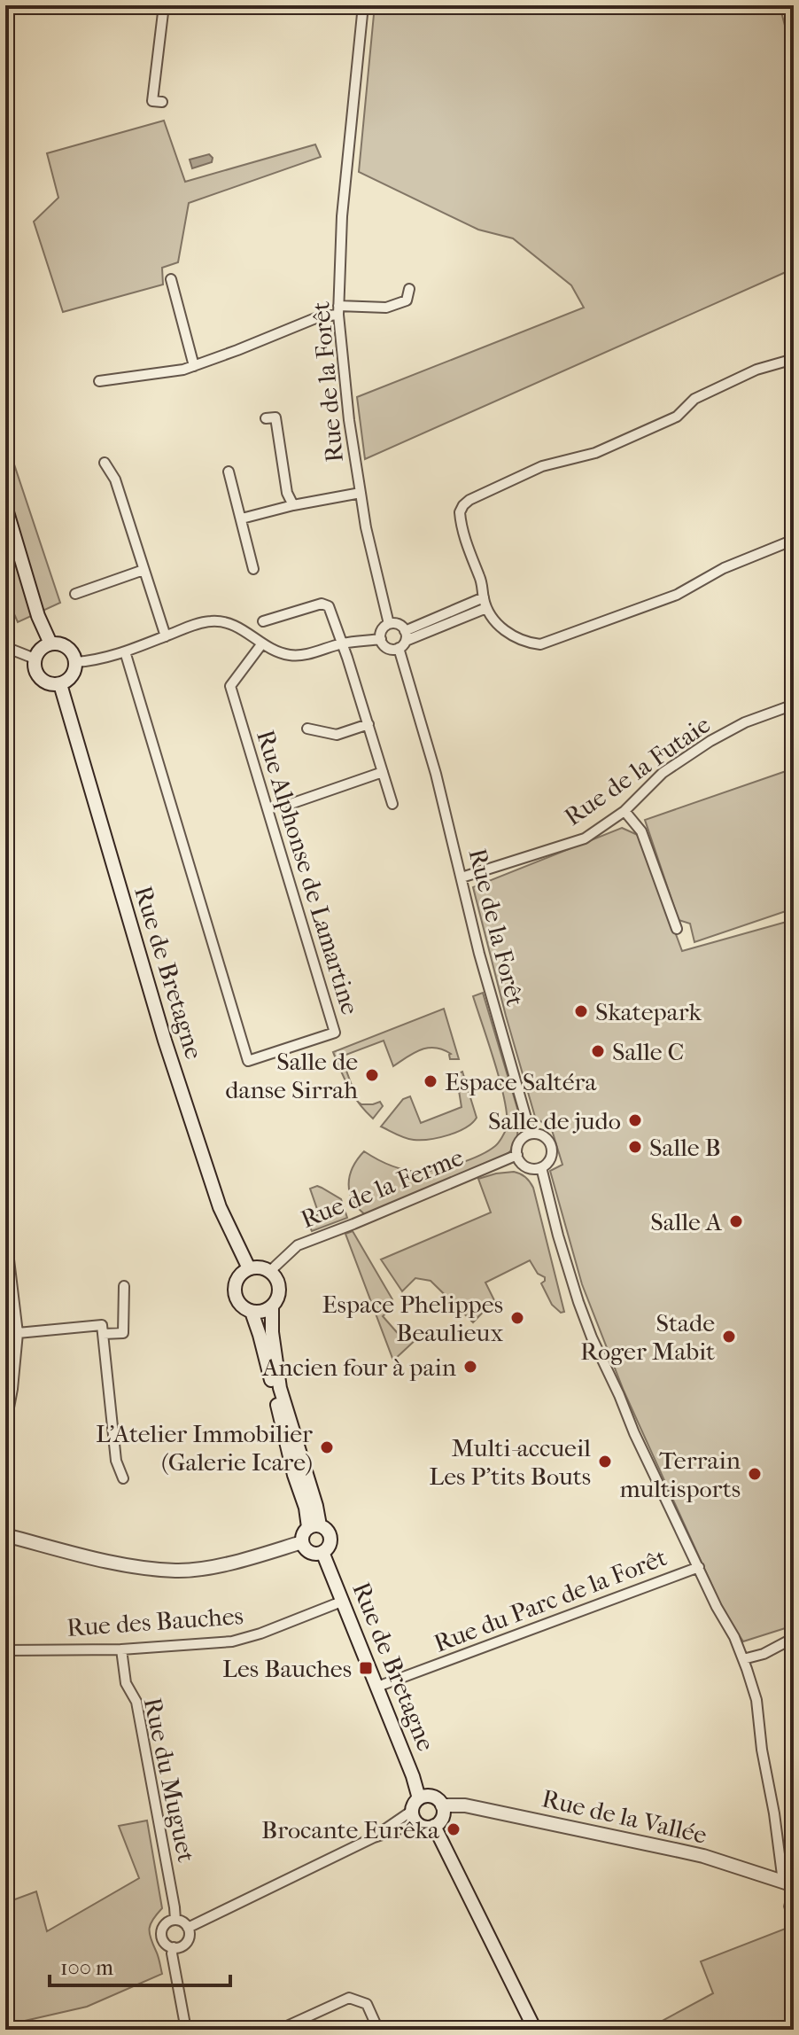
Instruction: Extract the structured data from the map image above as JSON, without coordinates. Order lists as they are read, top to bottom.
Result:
{
  "streets": {
    "main road": ["Rue de Bretagne", "Rue de la Vallée"],
    "street": [
      "Rue de la Forêt",
      "Rue de la Futaie",
      "Rue Alphonse de Lamartine",
      "Rue de la Ferme",
      "Rue du Parc de la Forêt",
      "Rue des Bauches",
      "Rue du Muguet"
    ]
  },
  "crossings": [
    ["Rue de la Forêt", "Rue de la Futaie"],
    ["Rue de la Forêt", "Rue de la Ferme"],
    ["Rue de Bretagne", "Rue de la Ferme"],
    ["Rue de Bretagne", "Rue du Parc de la Forêt"],
    ["Rue de Bretagne", "Rue des Bauches"],
    ["Rue de Bretagne", "Rue de la Vallée"],
    ["Rue des Bauches", "Rue du Muguet"]
  ],
  "places": {
    "other": [
      "Skatepark",
      "Salle C",
      "Salle de danse Sirrah",
      "Espace Saltéra",
      "Salle de judo",
      "Salle B",
      "Salle A",
      "Espace Phelippes Beaulieux",
      "Stade Roger Mabit",
      "Ancien four à pain",
      "L'Atelier Immobilier (Galerie Icare)",
      "Multi-accueil Les P'tits Bouts",
      "Terrain multisports",
      "Brocante Eurêka"
    ],
    "transit": ["Les Bauches"]
  },
  "scale_bar": "100 m"
}
